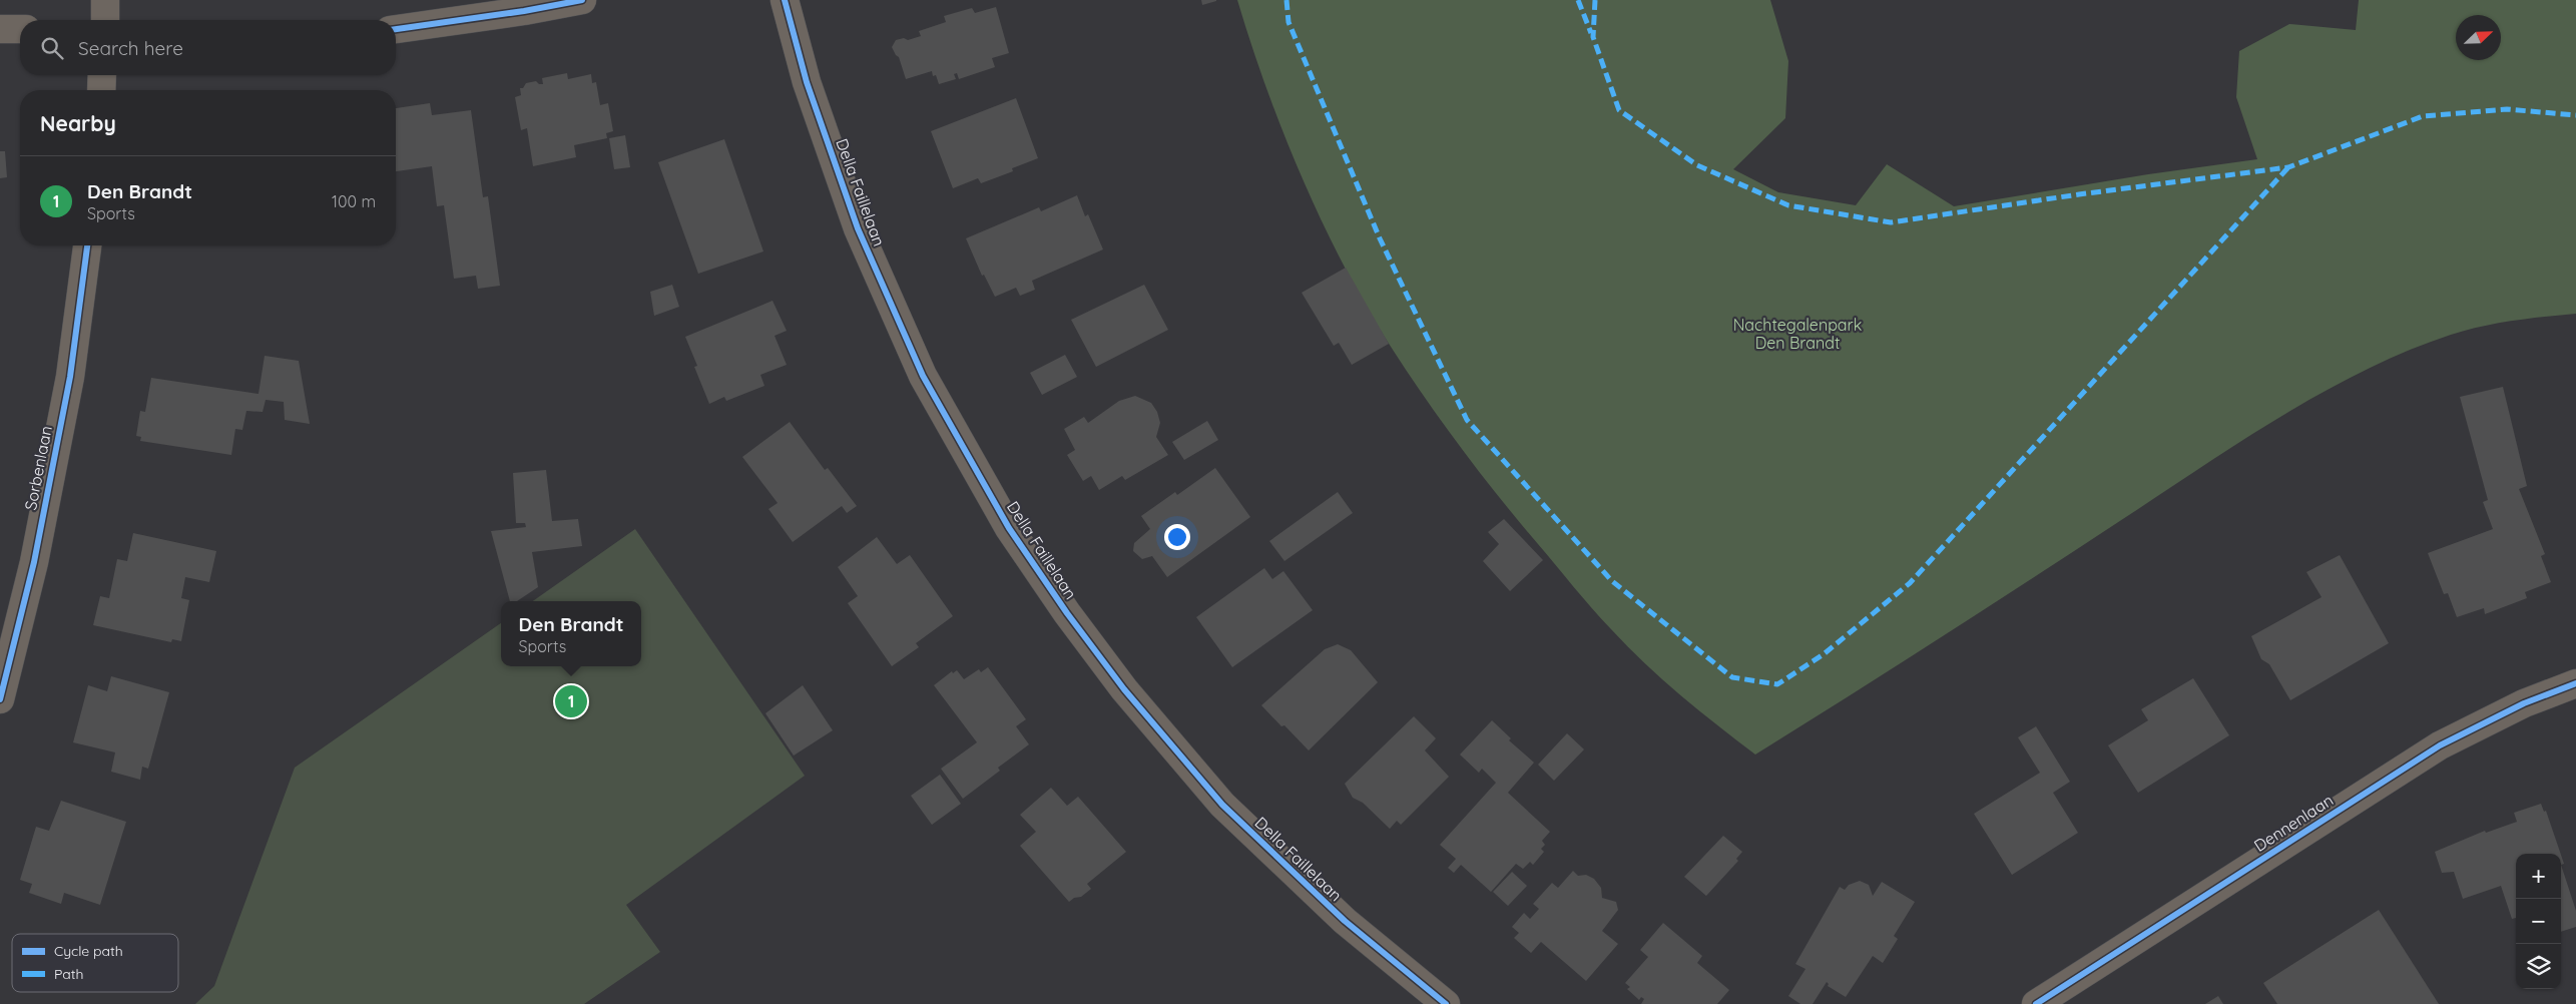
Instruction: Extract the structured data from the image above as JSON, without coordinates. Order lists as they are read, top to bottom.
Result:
{
  "streets": {
    "street": ["Della Faillelaan", "Sorbenlaan", "Dennenlaan"]
  },
  "parks": ["Nachtegalenpark Den Brandt"],
  "legend": ["Cycle path", "Path"],
  "north": "top right",
  "page": {
    "search": "Search here",
    "heading": "Nearby",
    "list": [
      {
        "mark": "1",
        "name": "Den Brandt",
        "note": "Sports",
        "value": "100 m"
      }
    ],
    "popup": ["Den Brandt", "Sports"],
    "pins": "1",
    "map_buttons": ["+", "−"]
  }
}
